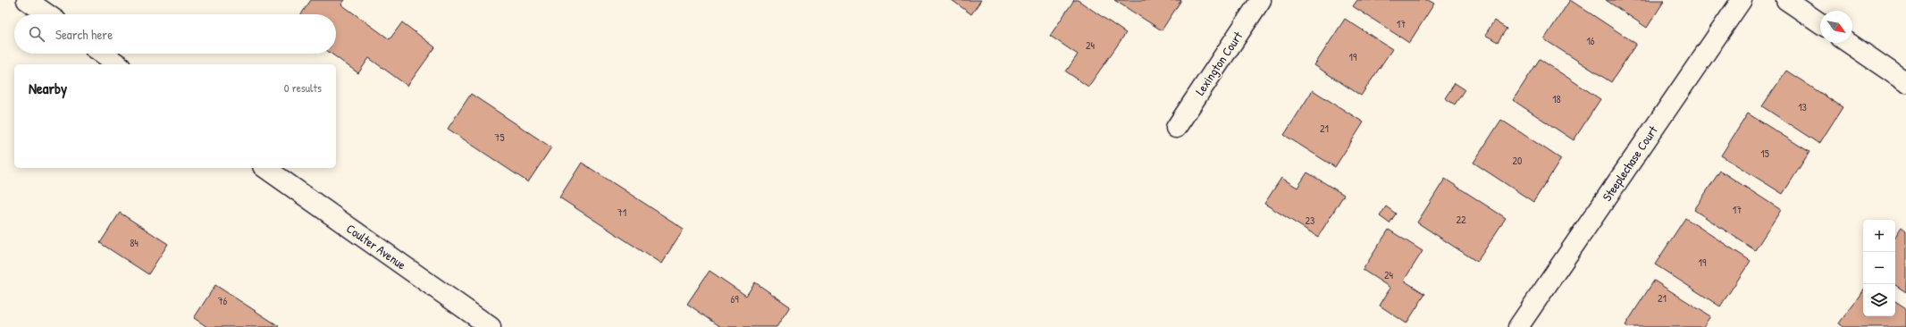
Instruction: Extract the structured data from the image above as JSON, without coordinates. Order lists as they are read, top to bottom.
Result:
{
  "streets": {
    "street": ["Lexington Court", "Steeplechase Court", "Coulter Avenue"]
  },
  "house_numbers": [
    "17",
    "16",
    "24",
    "19",
    "18",
    "13",
    "21",
    "75",
    "15",
    "20",
    "17",
    "71",
    "22",
    "23",
    "84",
    "19",
    "24",
    "21",
    "69",
    "76"
  ],
  "north": "bottom right",
  "page": {
    "search": "Search here",
    "heading": ["Nearby", "0 results"],
    "map_buttons": ["+", "−"]
  }
}
